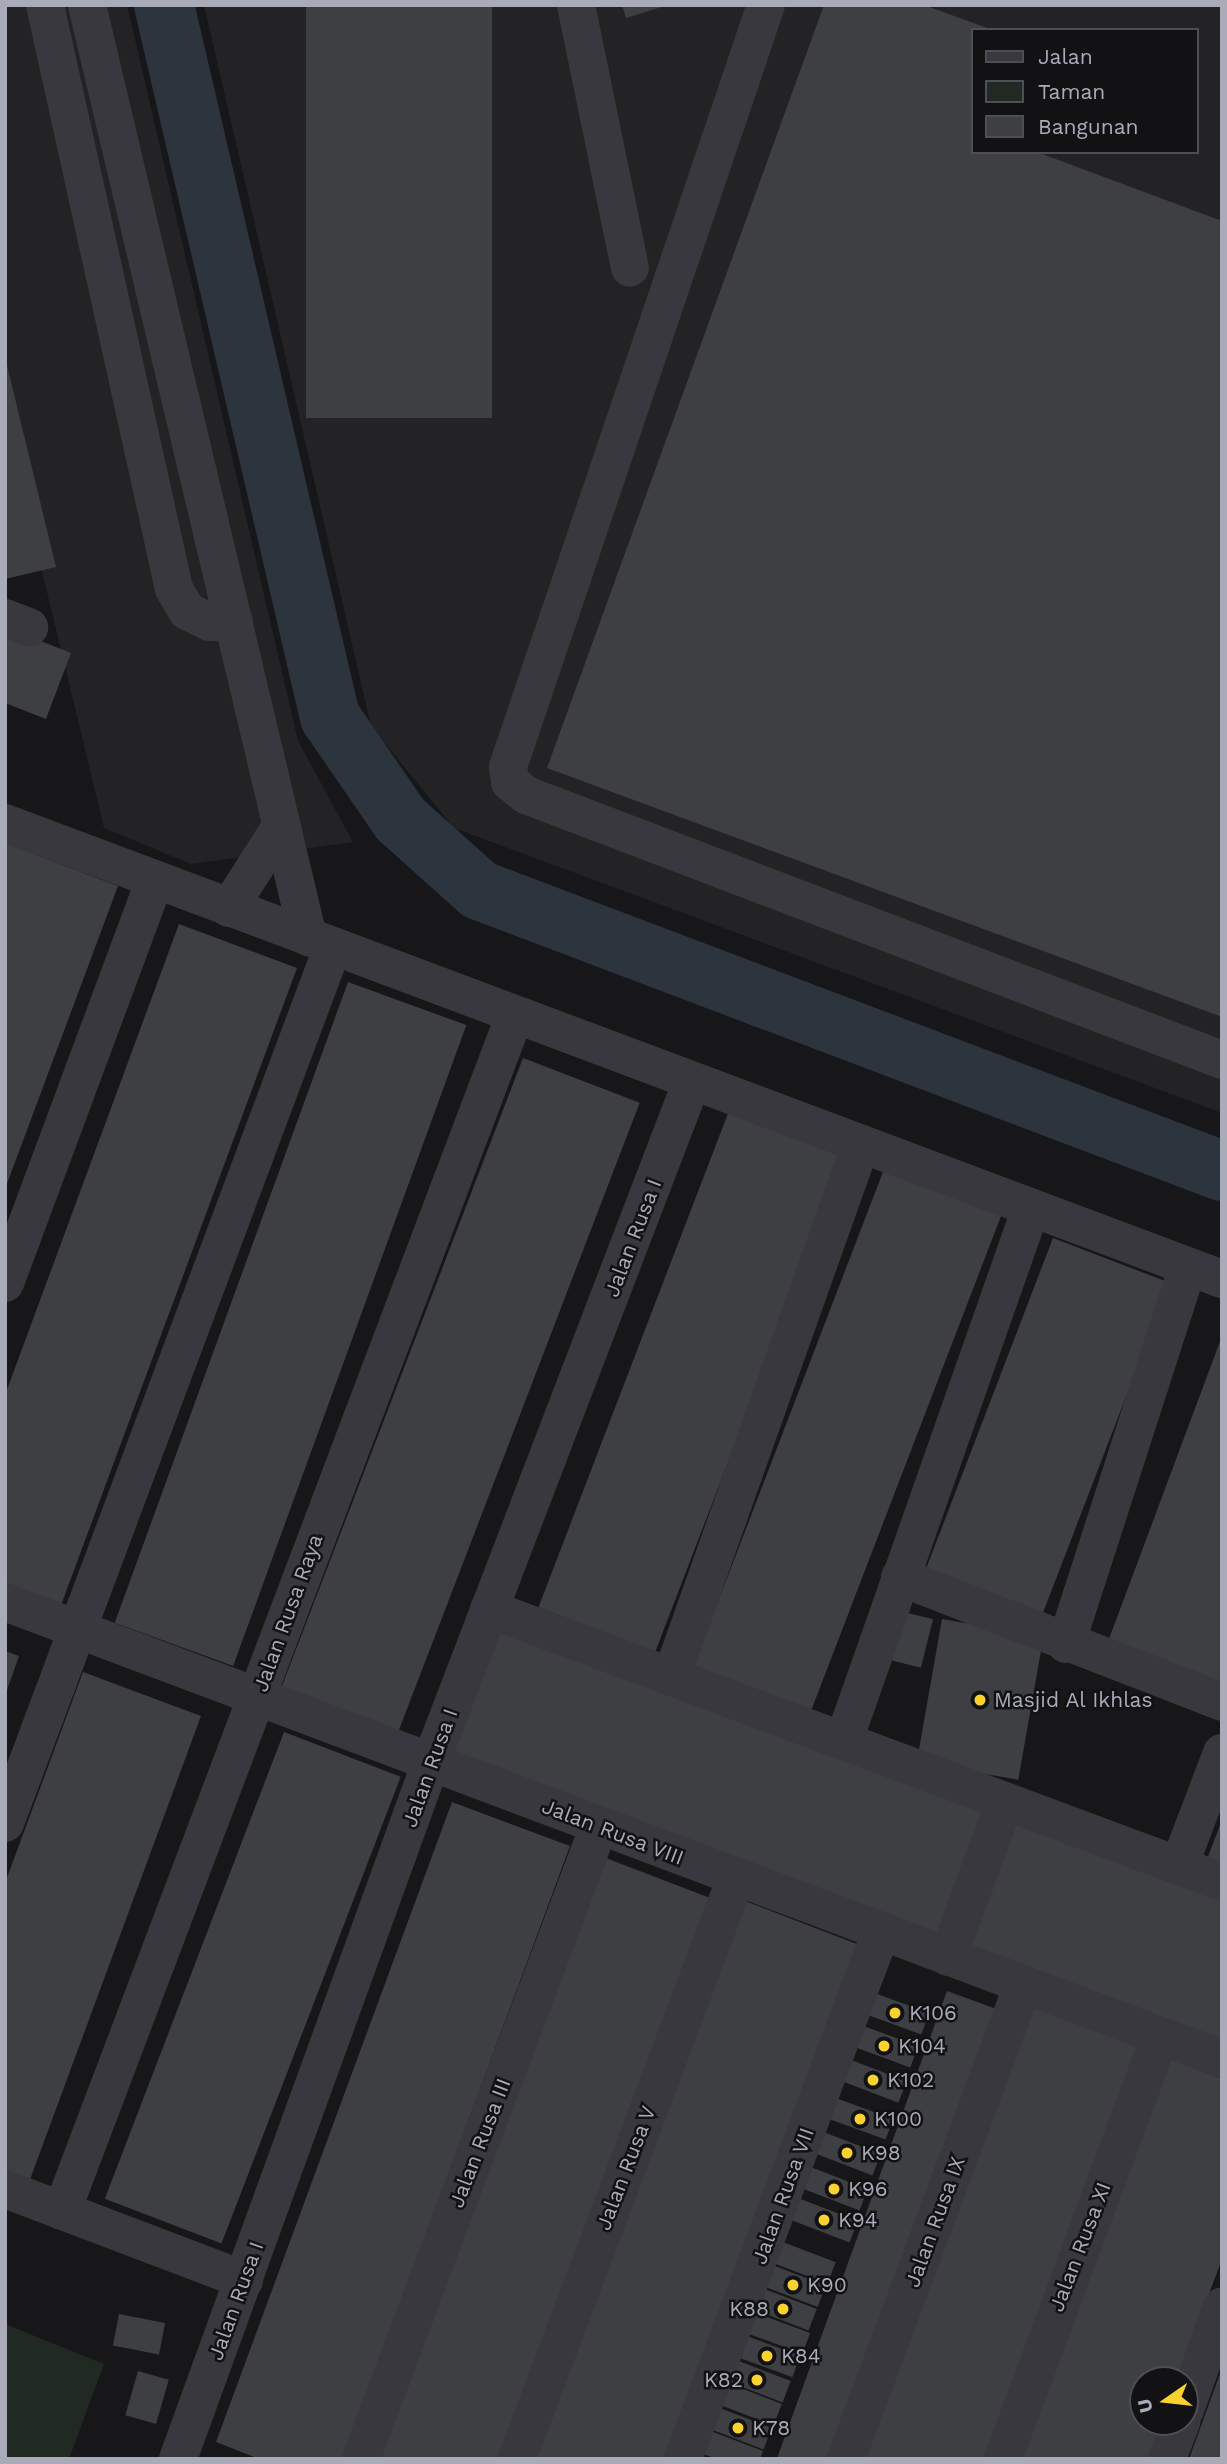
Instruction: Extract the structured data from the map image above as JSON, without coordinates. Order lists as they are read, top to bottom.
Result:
{
  "streets": {
    "street": [
      "Jalan Rusa I",
      "Jalan Rusa Raya",
      "Jalan Rusa VIII",
      "Jalan Rusa III",
      "Jalan Rusa V",
      "Jalan Rusa VII",
      "Jalan Rusa IX",
      "Jalan Rusa XI"
    ]
  },
  "crossings": [
    ["Jalan Rusa I", "Jalan Rusa VIII"],
    ["Jalan Rusa Raya", "Jalan Rusa VIII"],
    ["Jalan Rusa VIII", "Jalan Rusa III"],
    ["Jalan Rusa VIII", "Jalan Rusa V"],
    ["Jalan Rusa VIII", "Jalan Rusa VII"],
    ["Jalan Rusa VIII", "Jalan Rusa IX"],
    ["Jalan Rusa VIII", "Jalan Rusa XI"]
  ],
  "places": [
    "Masjid Al Ikhlas",
    "K106",
    "K104",
    "K102",
    "K100",
    "K98",
    "K96",
    "K94",
    "K90",
    "K88",
    "K84",
    "K82",
    "K78"
  ],
  "legend": ["Jalan", "Taman", "Bangunan"],
  "north": "left"
}
